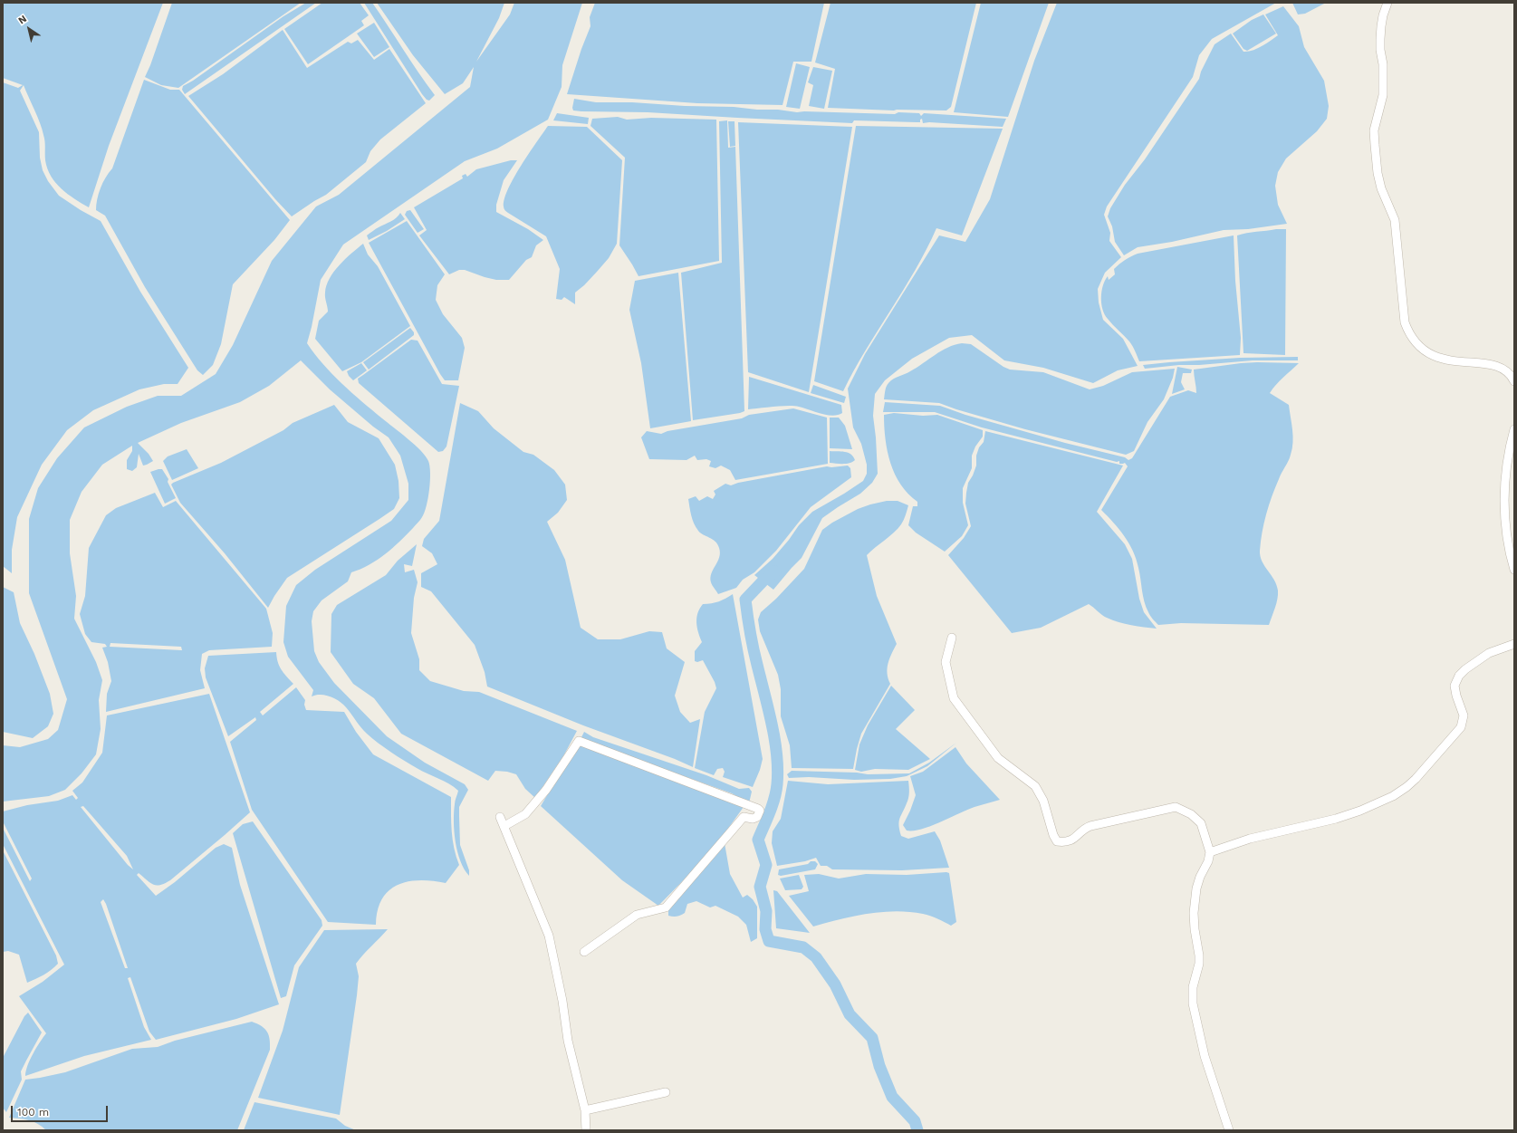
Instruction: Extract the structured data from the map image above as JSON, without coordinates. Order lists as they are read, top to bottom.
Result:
{
  "scale_bar": "100 m",
  "north": "top left"
}
